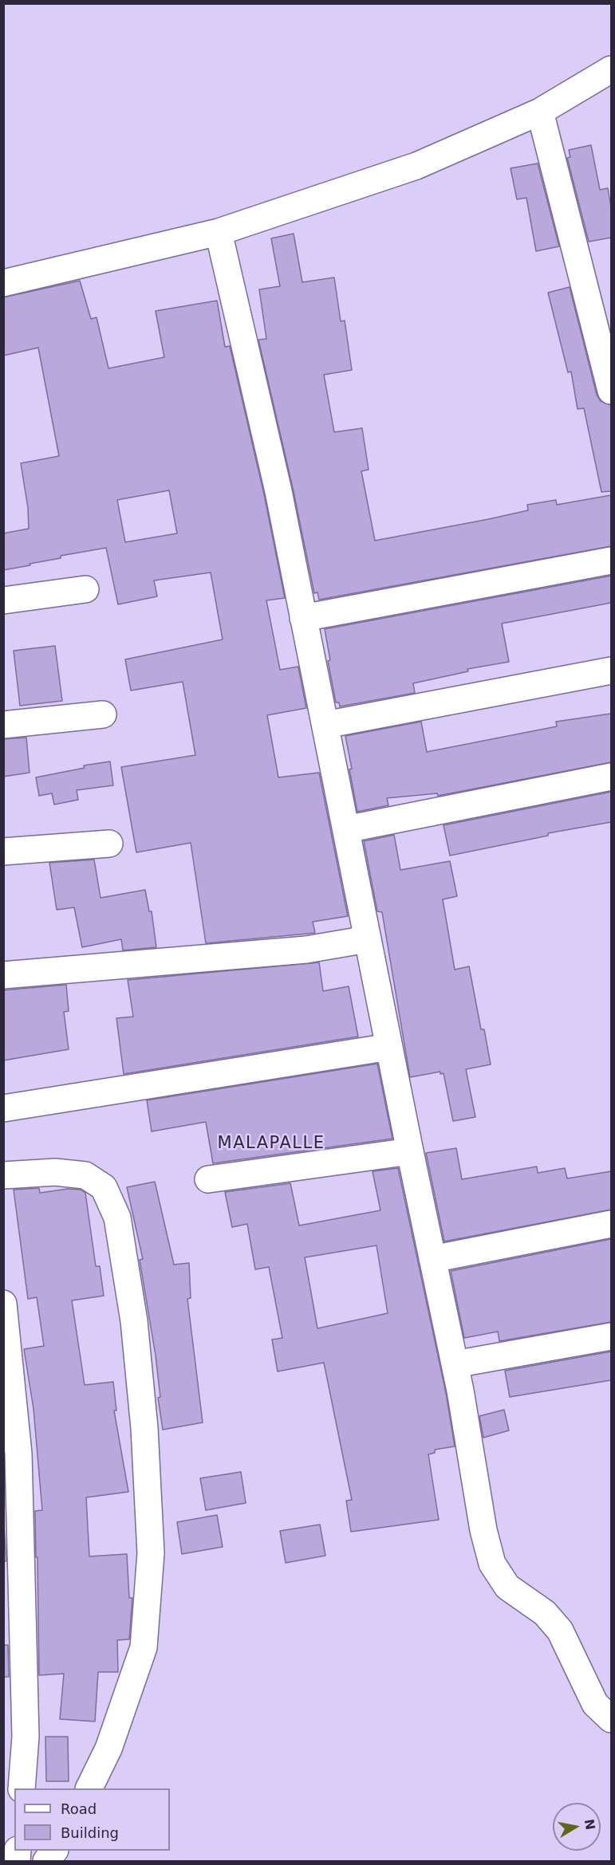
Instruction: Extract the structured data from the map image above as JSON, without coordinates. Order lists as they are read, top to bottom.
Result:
{
  "districts": ["MALAPALLE"],
  "legend": ["Road", "Building"],
  "north": "right"
}
